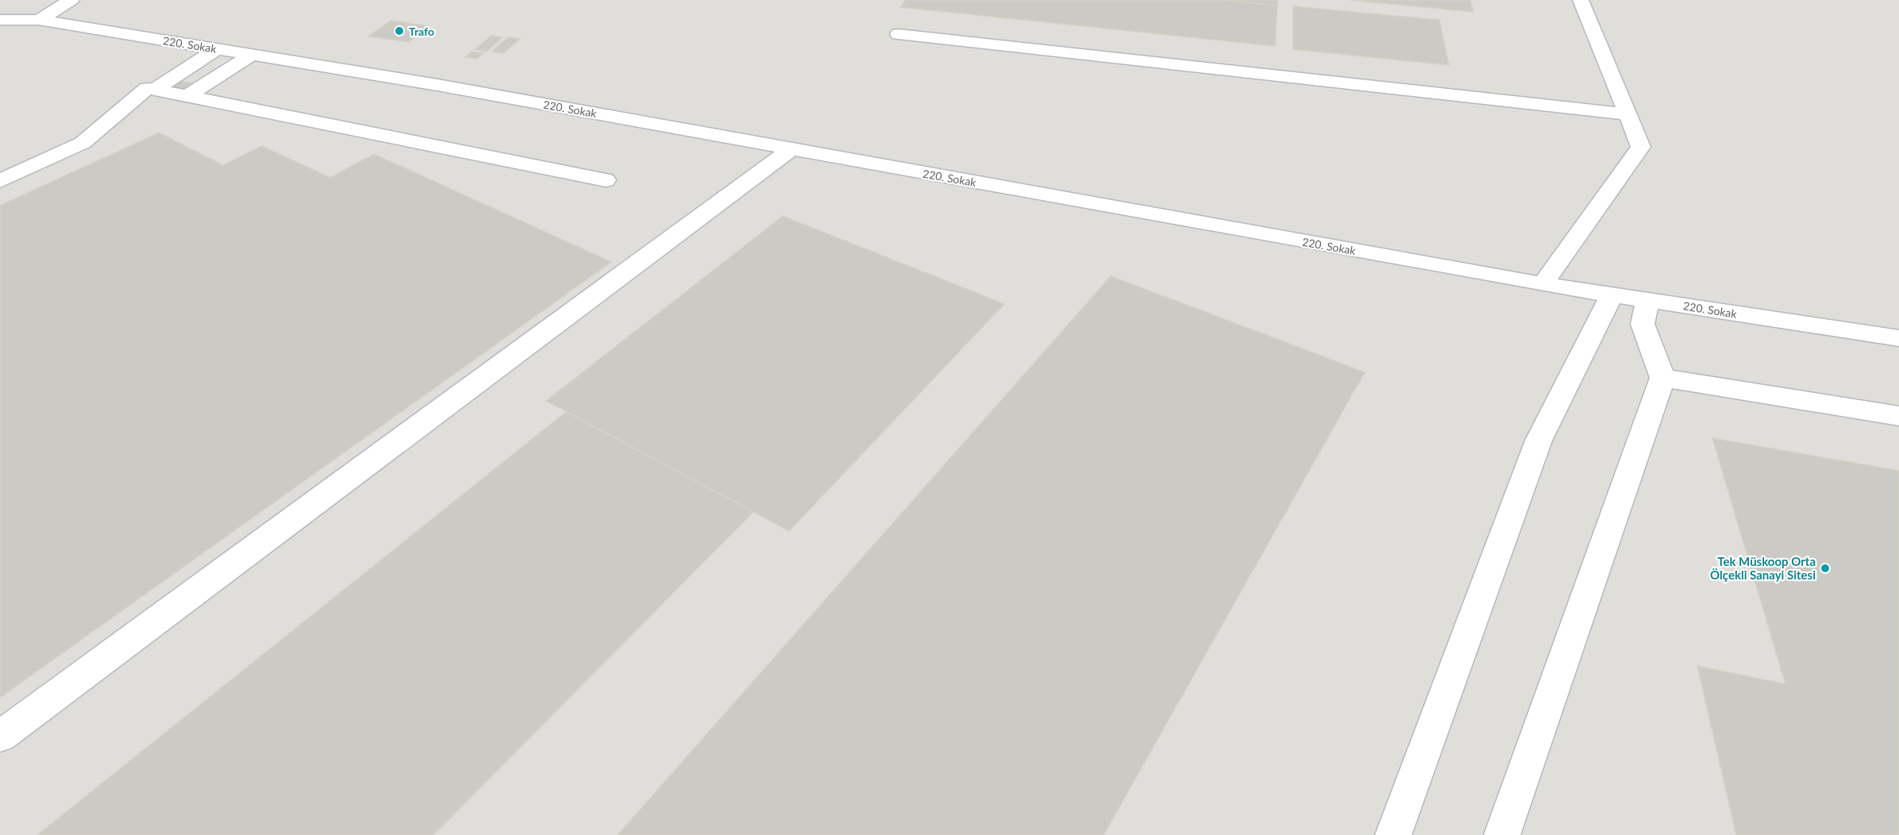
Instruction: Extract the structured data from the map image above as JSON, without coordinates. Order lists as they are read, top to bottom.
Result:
{
  "streets": {
    "street": ["220. Sokak"]
  },
  "places": ["Trafo", "Tek Müskoop Orta Ölçekli Sanayi Sitesi"]
}
